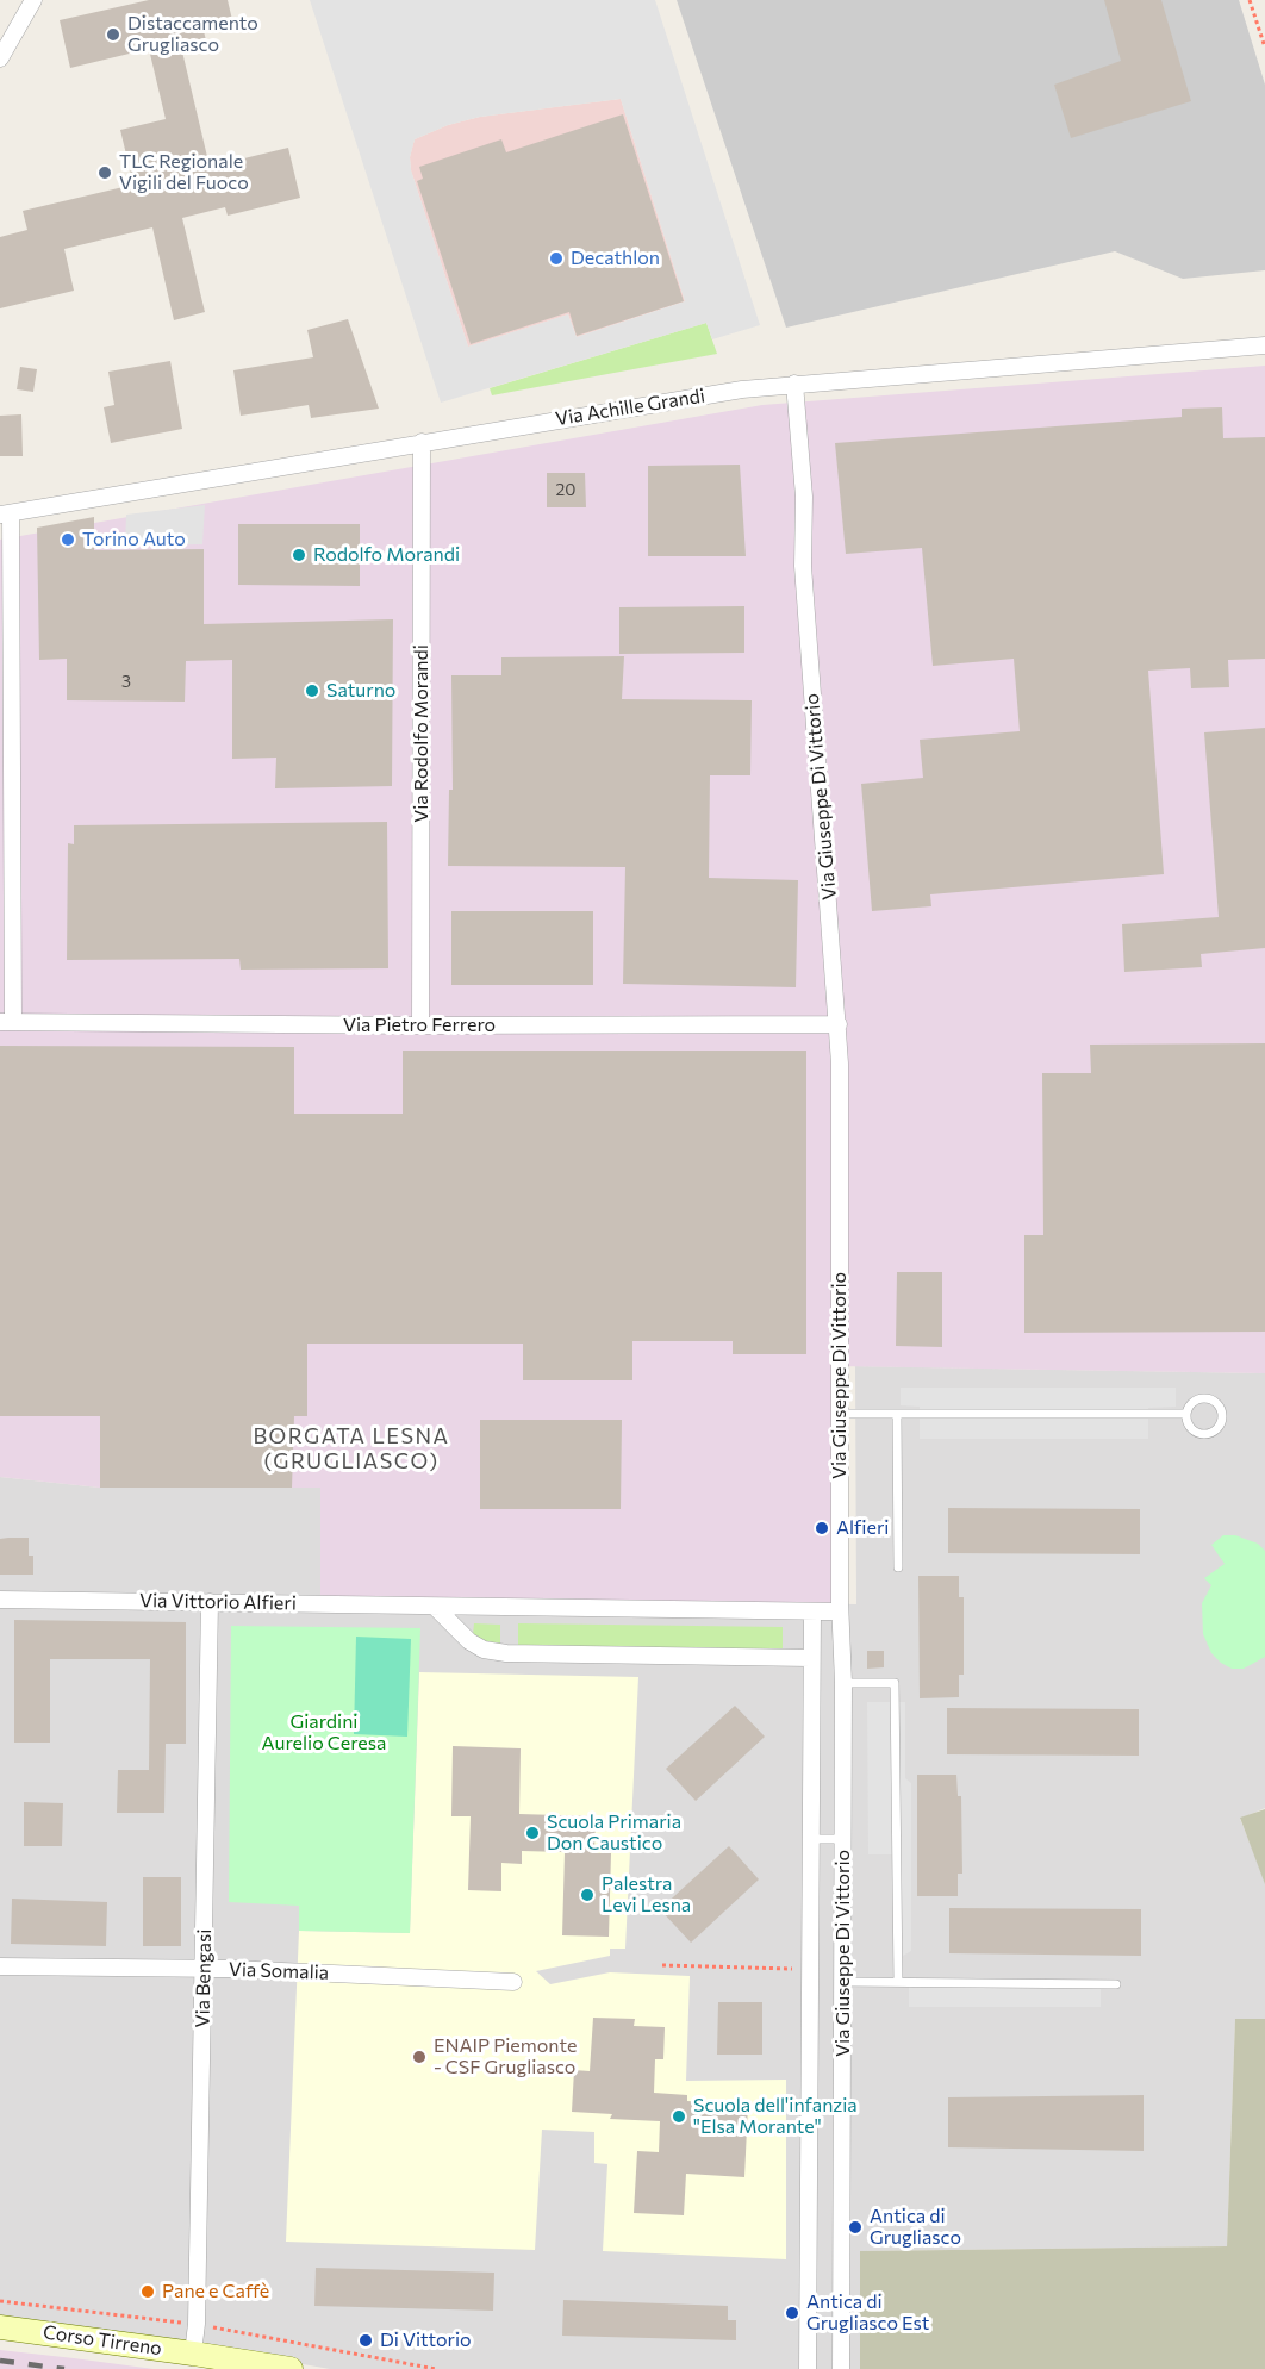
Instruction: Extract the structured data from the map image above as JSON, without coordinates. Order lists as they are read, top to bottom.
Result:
{
  "streets": {
    "street": [
      "Via Achille Grandi",
      "Via Rodolfo Morandi",
      "Via Giuseppe Di Vittorio",
      "Via Pietro Ferrero",
      "Via Vittorio Alfieri",
      "Via Somalia",
      "Via Bengasi",
      "Corso Tirreno"
    ]
  },
  "crossings": [
    ["Via Achille Grandi", "Via Rodolfo Morandi"],
    ["Via Achille Grandi", "Via Giuseppe Di Vittorio"],
    ["Via Rodolfo Morandi", "Via Pietro Ferrero"],
    ["Via Giuseppe Di Vittorio", "Via Pietro Ferrero"],
    ["Via Giuseppe Di Vittorio", "Via Vittorio Alfieri"],
    ["Via Vittorio Alfieri", "Via Bengasi"],
    ["Via Somalia", "Via Bengasi"],
    ["Via Bengasi", "Corso Tirreno"]
  ],
  "districts": ["BORGATA LESNA (GRUGLIASCO)"],
  "parks": ["Giardini Aurelio Ceresa"],
  "places": [
    "Distaccamento Grugliasco",
    "TLC Regionale Vigili del Fuoco",
    "Decathlon",
    "Torino Auto",
    "Rodolfo Morandi",
    "Saturno",
    "Alfieri",
    "Scuola Primaria Don Caustico",
    "Palestra Levi Lesna",
    "ENAIP Piemonte - CSF Grugliasco",
    "Scuola dell'infanzia \"Elsa Morante\"",
    "Antica di Grugliasco",
    "Pane e Caffè",
    "Antica di Grugliasco Est",
    "Di Vittorio"
  ],
  "house_numbers": ["20", "3"]
}
